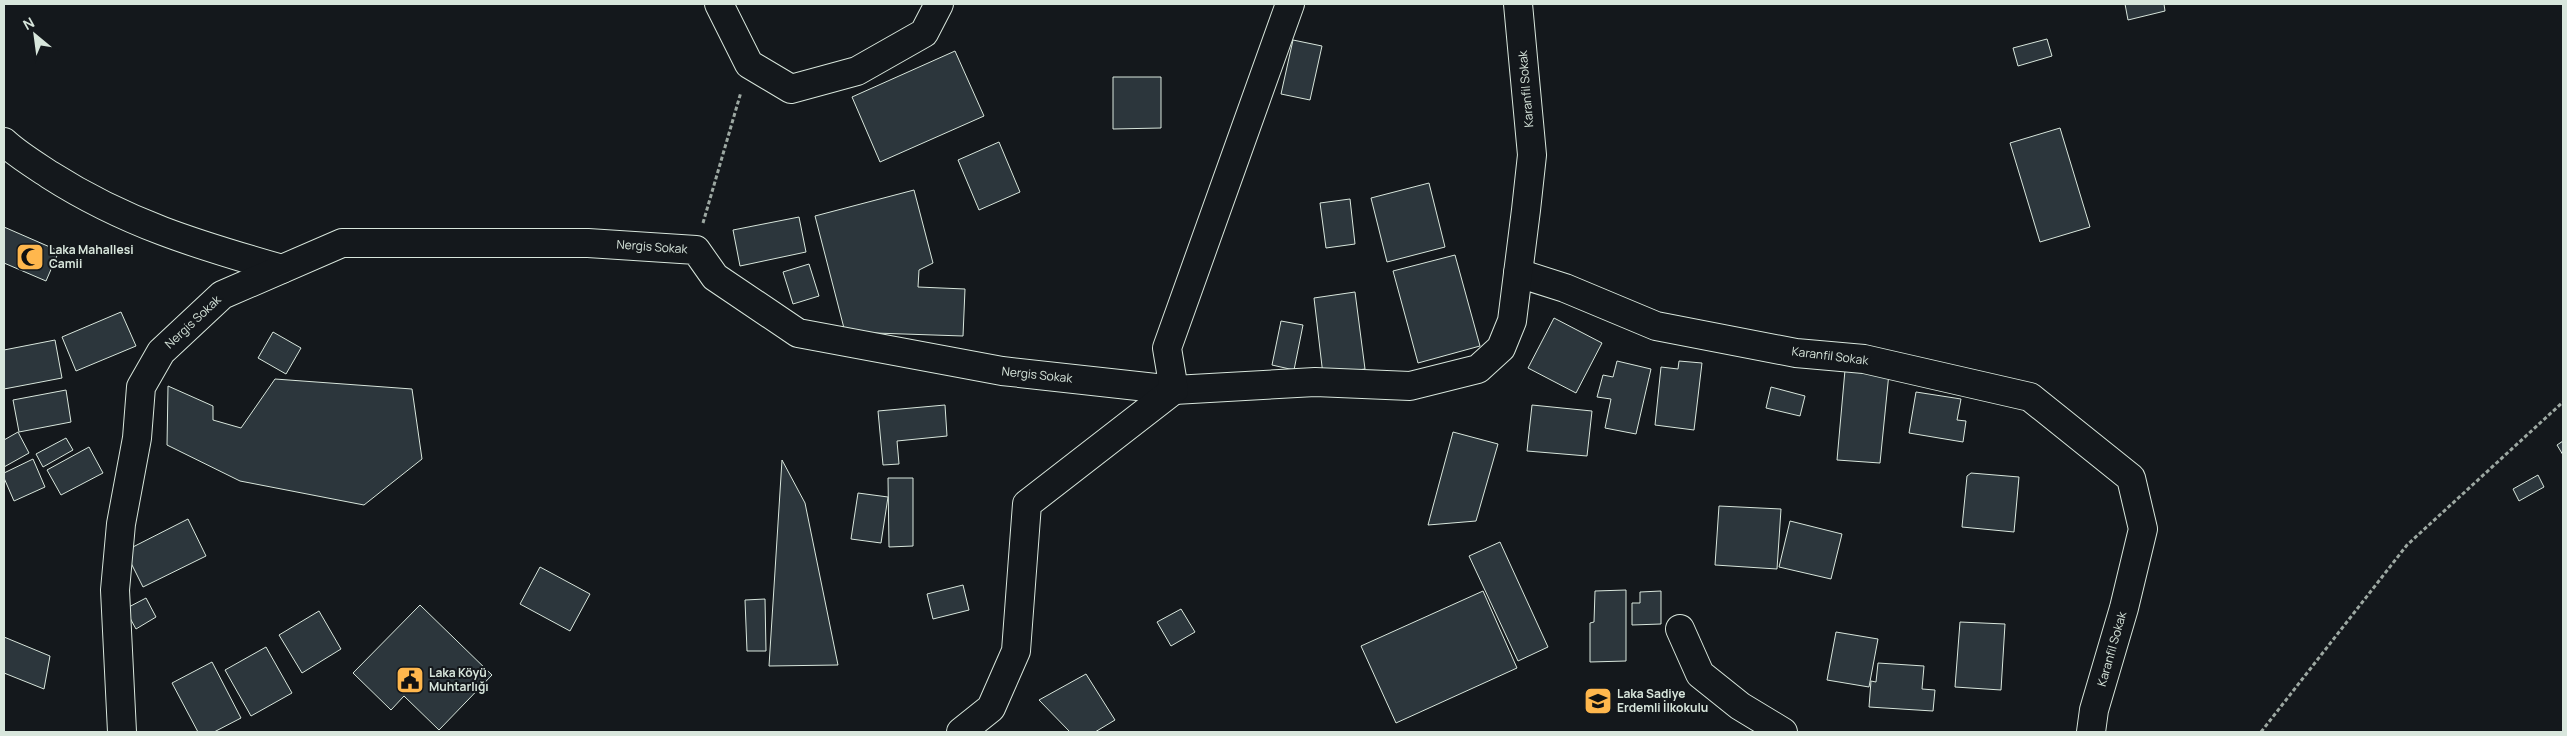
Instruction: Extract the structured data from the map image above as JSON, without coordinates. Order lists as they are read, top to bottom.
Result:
{
  "streets": {
    "street": ["Karanfil Sokak", "Nergis Sokak"]
  },
  "crossings": [
    ["Karanfil Sokak", "Nergis Sokak"]
  ],
  "places": {
    "mosque": ["Laka Mahallesi Camii"],
    "public building": ["Laka Köyü Muhtarlığı"],
    "school or university": ["Laka Sadiye Erdemli İlkokulu"]
  },
  "north": "top left"
}
